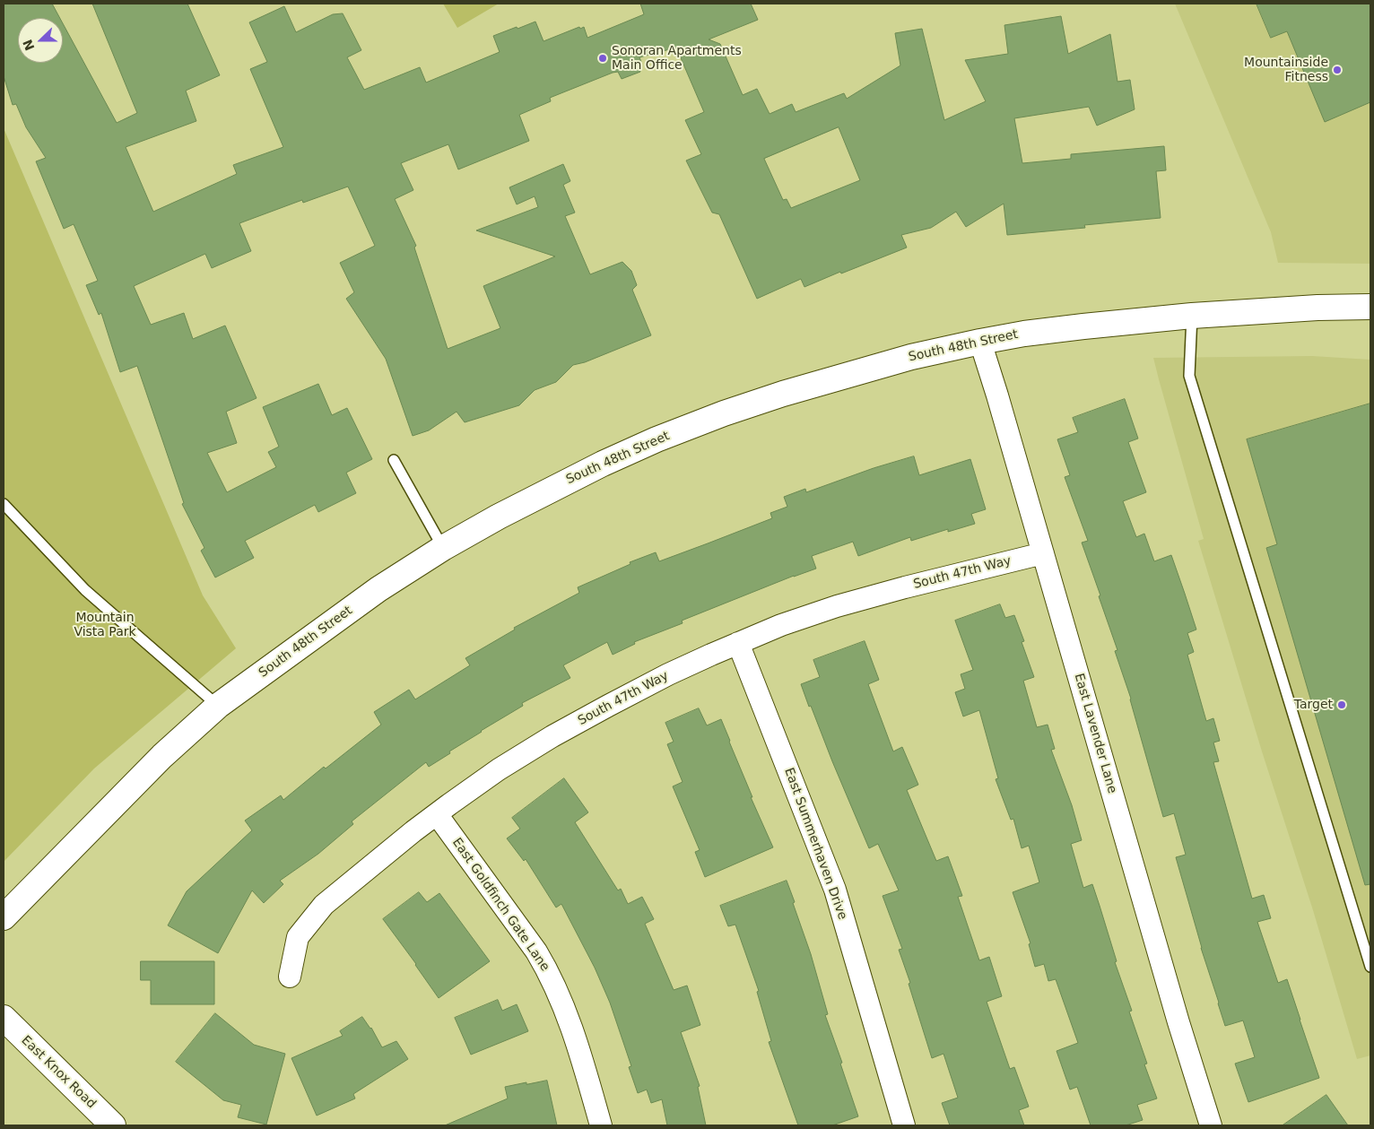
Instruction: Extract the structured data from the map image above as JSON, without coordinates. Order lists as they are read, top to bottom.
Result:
{
  "streets": {
    "main road": ["South 48th Street", "East Knox Road"],
    "street": [
      "South 47th Way",
      "East Lavender Lane",
      "East Summerhaven Drive",
      "East Goldfinch Gate Lane"
    ]
  },
  "crossings": [
    ["South 48th Street", "East Lavender Lane"],
    ["South 47th Way", "East Lavender Lane"],
    ["South 47th Way", "East Summerhaven Drive"],
    ["South 47th Way", "East Goldfinch Gate Lane"]
  ],
  "parks": ["Mountain Vista Park"],
  "places": ["Sonoran Apartments Main Office", "Mountainside Fitness", "Target"],
  "north": "left"
}
